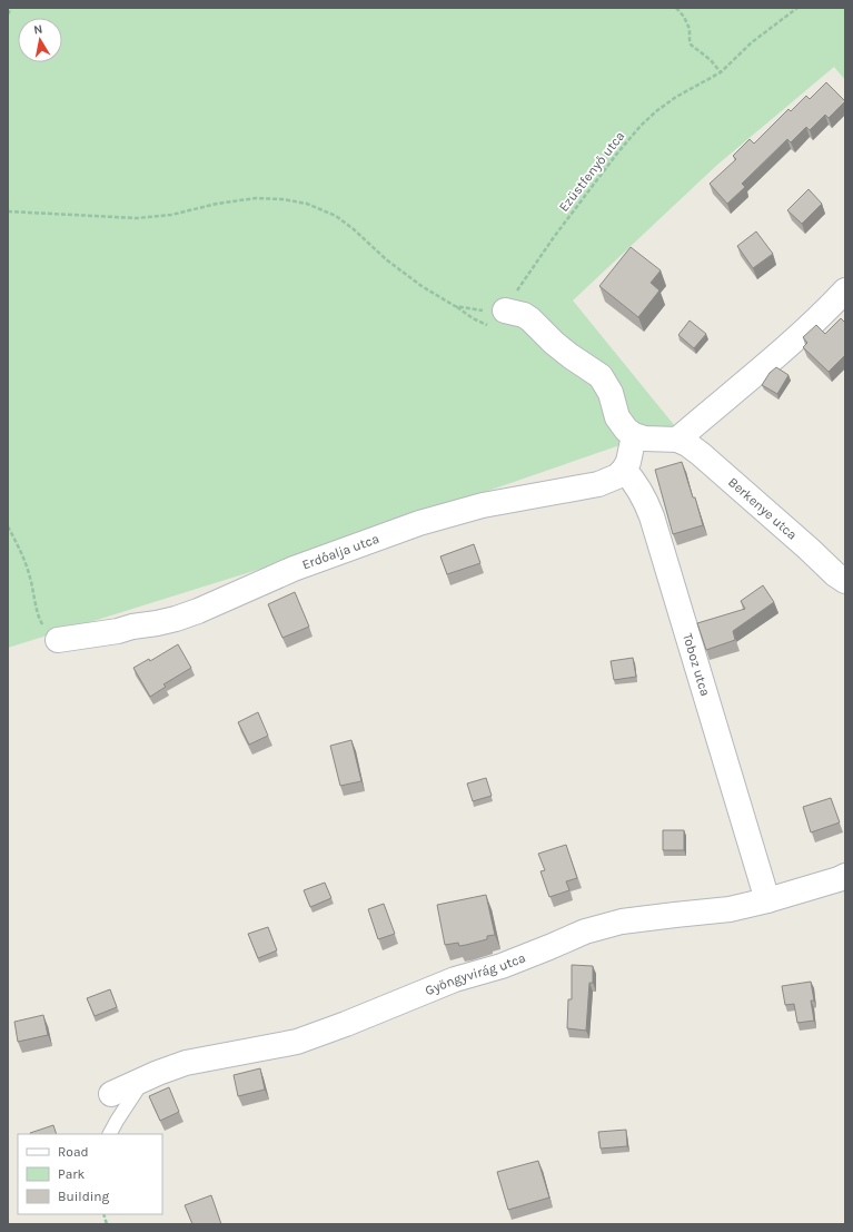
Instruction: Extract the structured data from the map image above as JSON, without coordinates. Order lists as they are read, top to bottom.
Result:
{
  "streets": {
    "street": [
      "Berkenye utca",
      "Erdőalja utca",
      "Toboz utca",
      "Gyöngyvirág utca"
    ],
    "path": ["Ezüstfenyő utca"]
  },
  "crossings": [
    ["Erdőalja utca", "Toboz utca"],
    ["Toboz utca", "Gyöngyvirág utca"]
  ],
  "legend": ["Road", "Park", "Building"],
  "north": "top"
}
